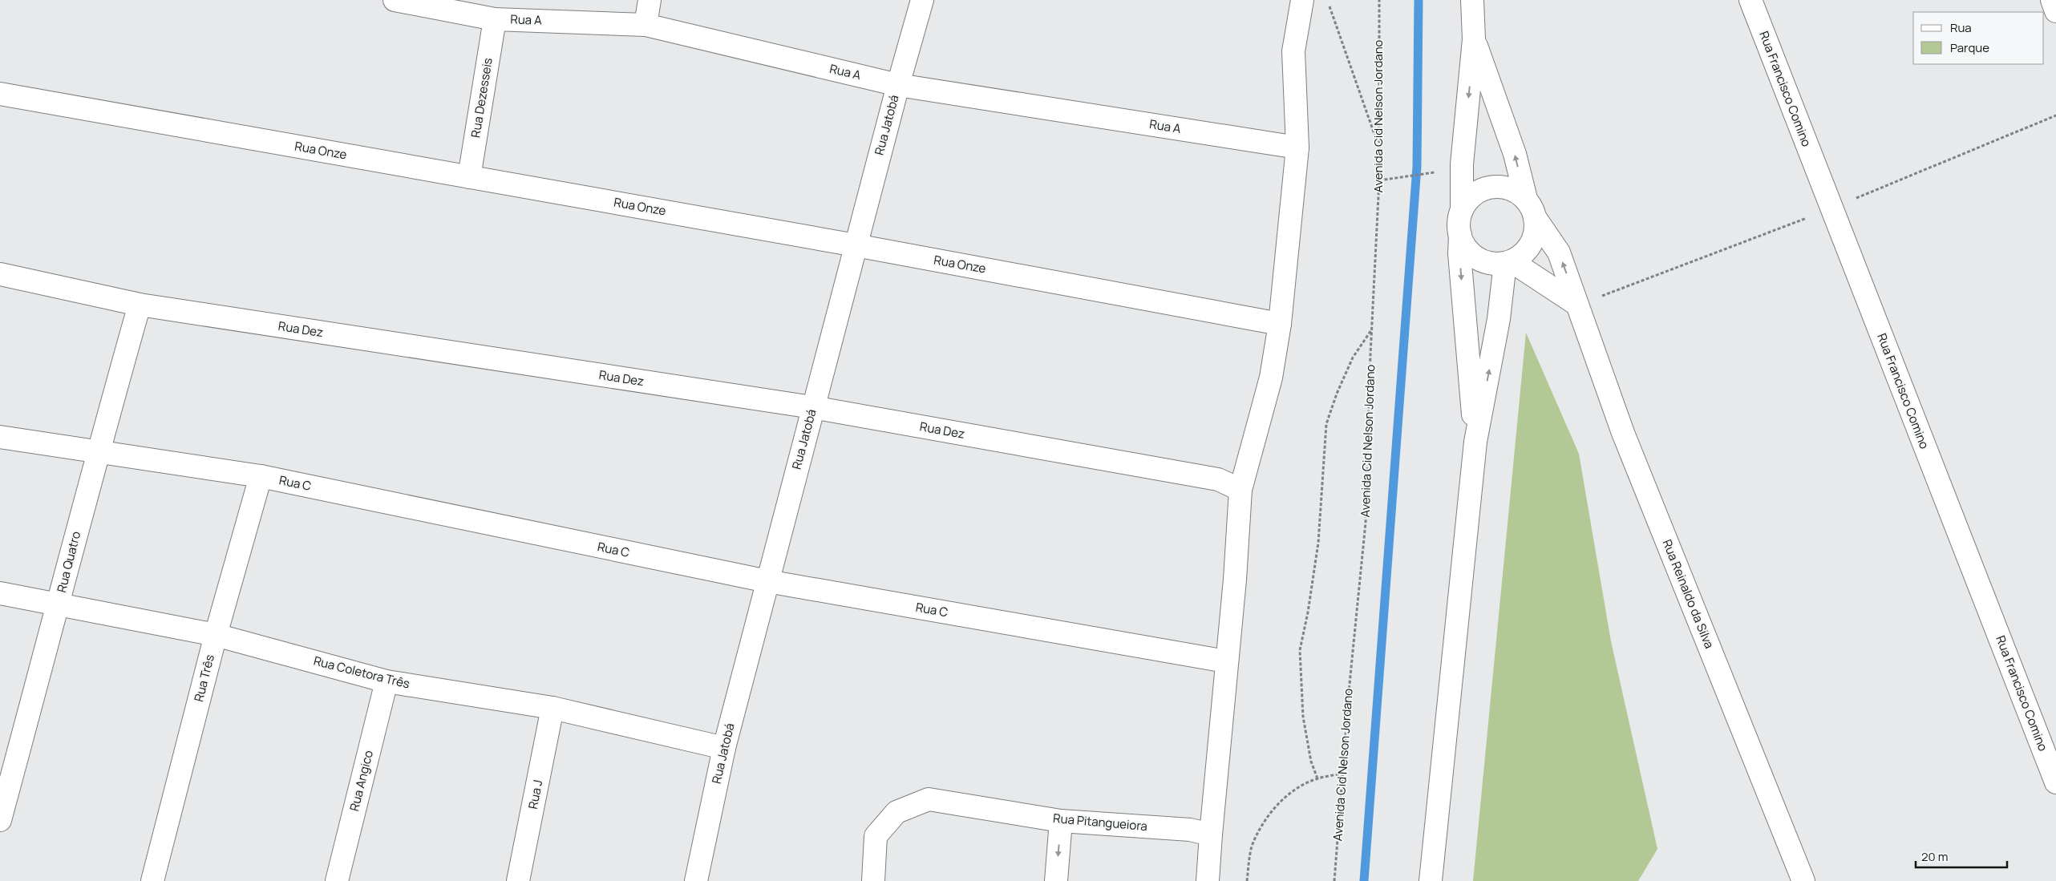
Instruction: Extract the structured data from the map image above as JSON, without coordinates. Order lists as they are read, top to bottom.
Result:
{
  "streets": {
    "street": [
      "Rua A",
      "Rua Francisco Comino",
      "Rua Dezesseis",
      "Rua Jatobá",
      "Rua Onze",
      "Rua Dez",
      "Rua C",
      "Rua Quatro",
      "Rua Reinaldo da Silva",
      "Rua Coletora Três",
      "Rua Três",
      "Rua Angico",
      "Rua J",
      "Rua Pitangueiora"
    ],
    "path": ["Avenida Cid Nelson Jordano"]
  },
  "crossings": [
    ["Rua A", "Rua Dezesseis"],
    ["Rua A", "Rua Jatobá"],
    ["Rua Dezesseis", "Rua Onze"],
    ["Rua Jatobá", "Rua Onze"],
    ["Rua Jatobá", "Rua Dez"],
    ["Rua Jatobá", "Rua C"],
    ["Rua Jatobá", "Rua Coletora Três"],
    ["Rua Dez", "Rua Quatro"],
    ["Rua C", "Rua Quatro"],
    ["Rua C", "Rua Três"],
    ["Rua Quatro", "Rua Coletora Três"],
    ["Rua Coletora Três", "Rua Três"],
    ["Rua Coletora Três", "Rua Angico"],
    ["Rua Coletora Três", "Rua J"]
  ],
  "legend": ["Rua", "Parque"],
  "scale_bar": "20 m"
}
